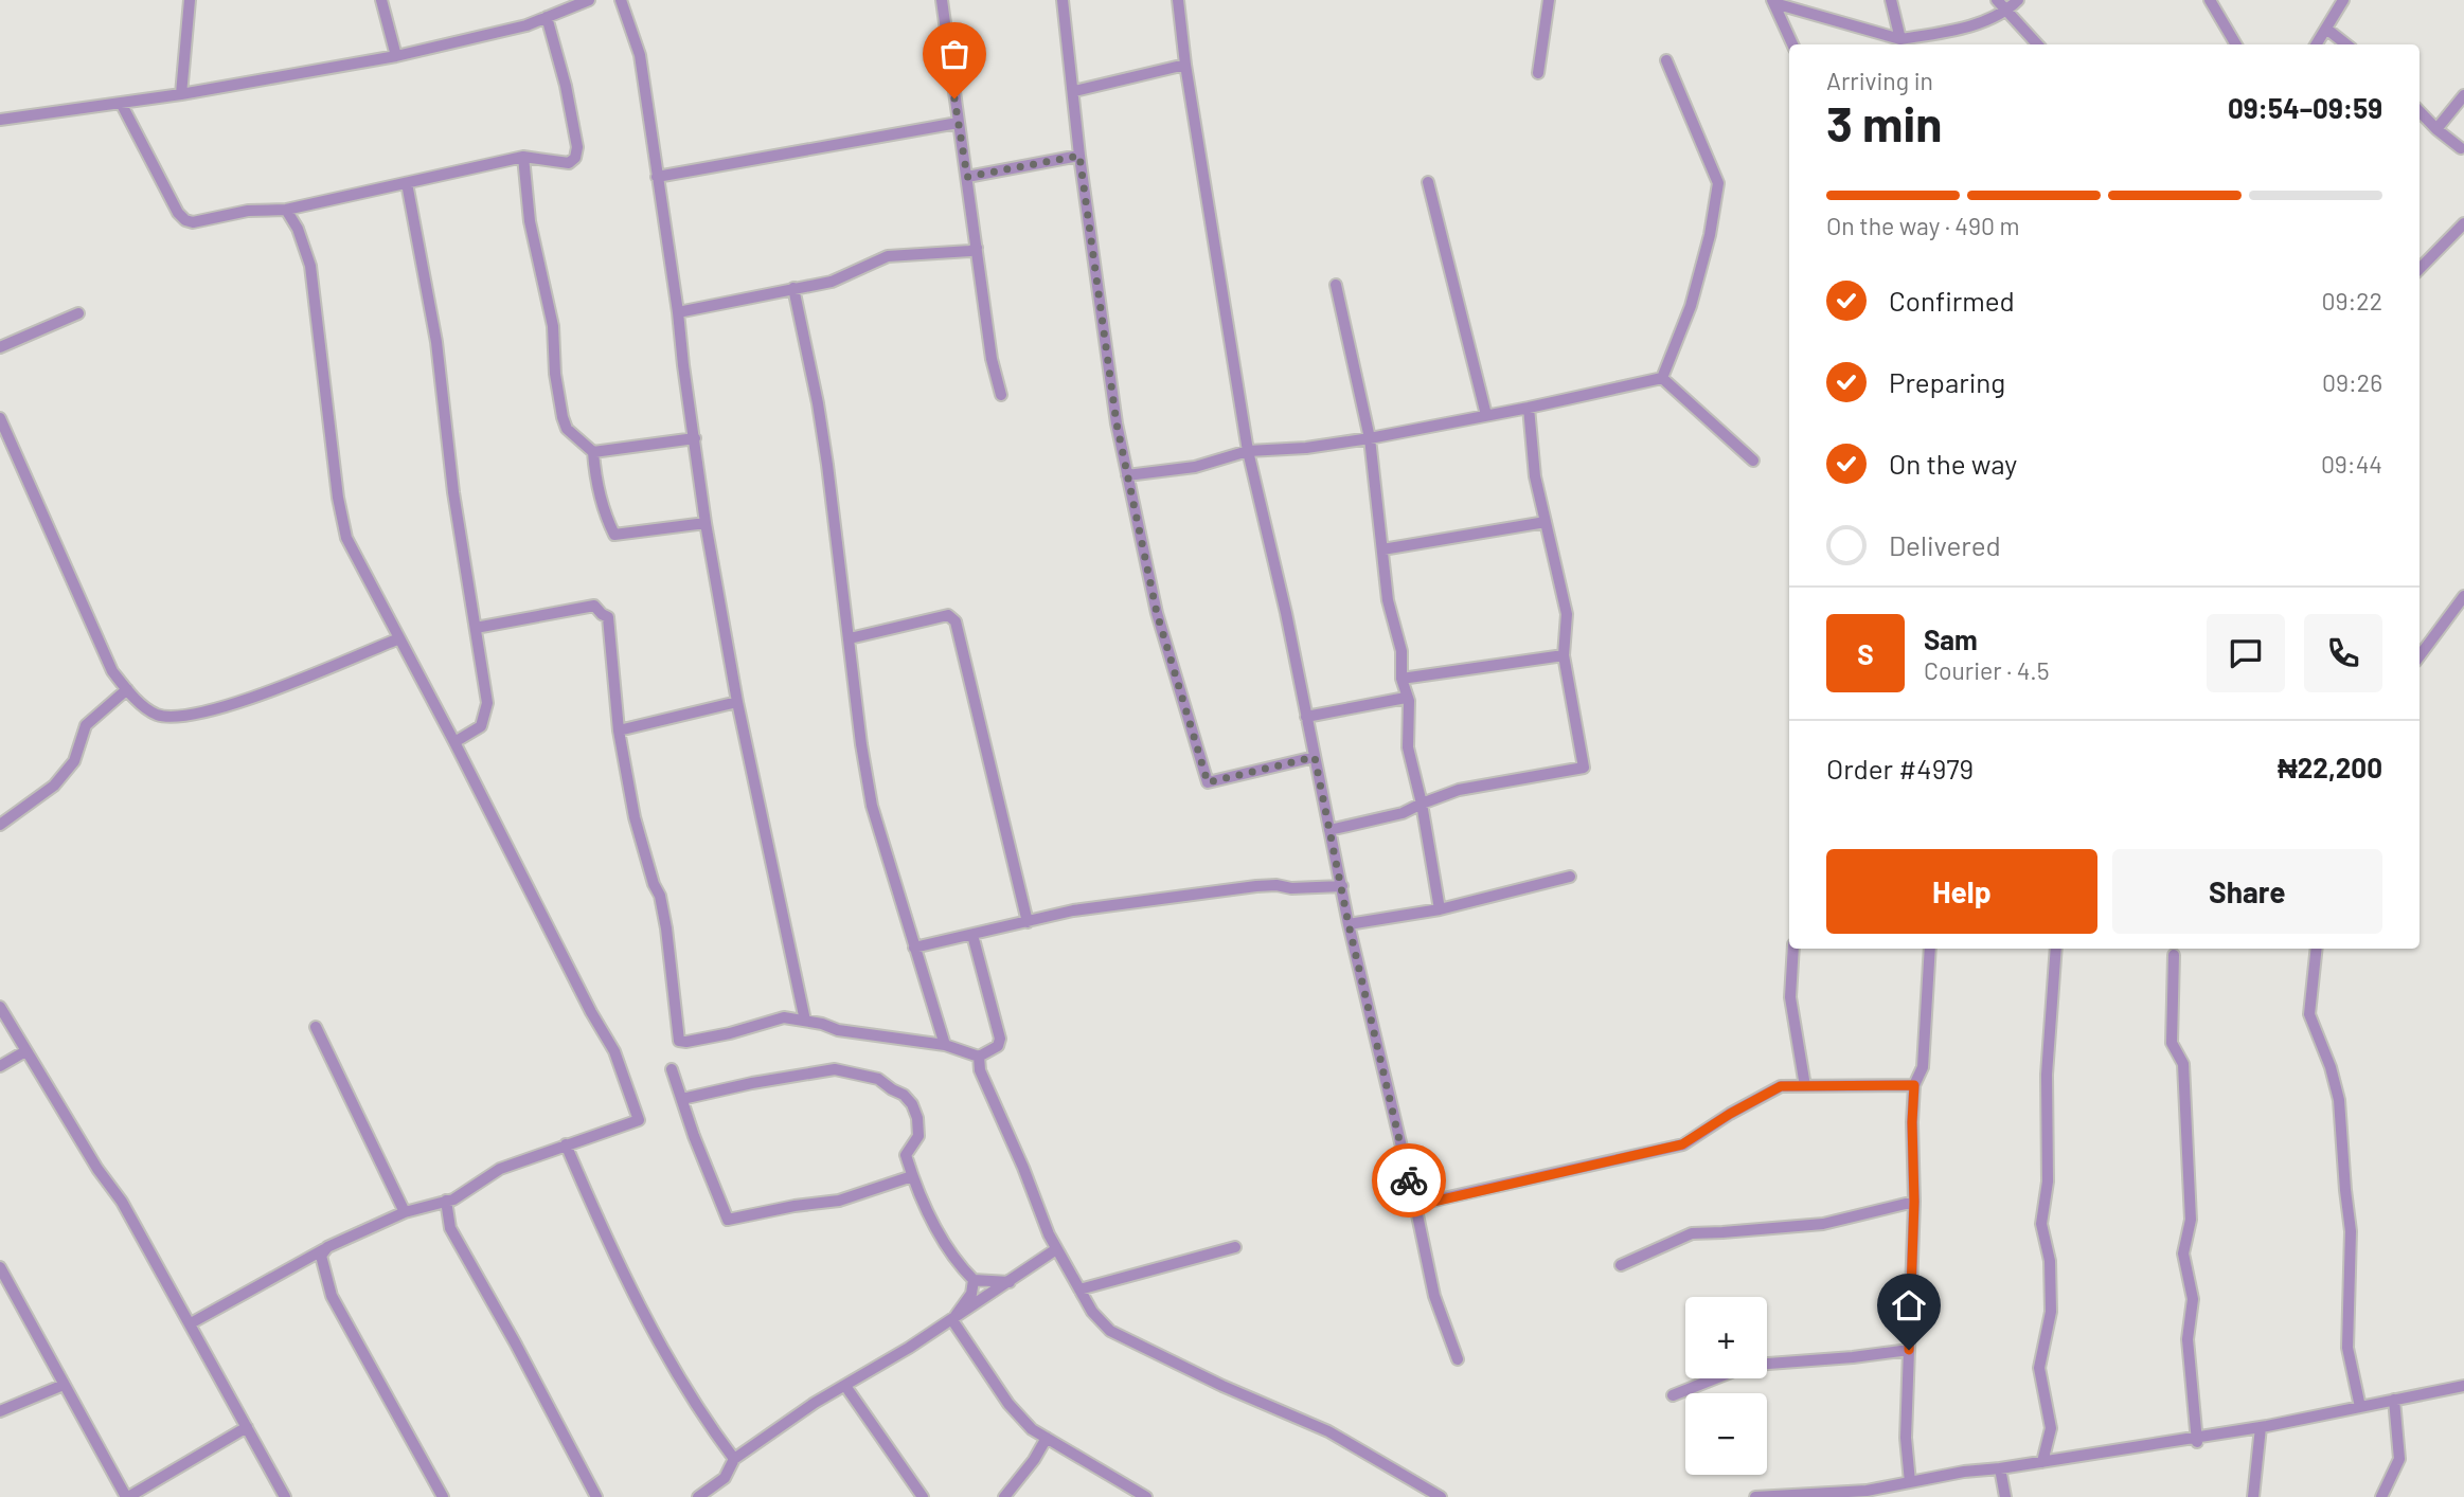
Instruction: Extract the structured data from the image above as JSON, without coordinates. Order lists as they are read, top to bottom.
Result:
{
  "page": {
    "heading": ["3 min", "Arriving in", "09:54–09:59"],
    "panel": [
      "Sam",
      "Courier · 4.5",
      "Order #4979",
      "₦22,200"
    ],
    "bar": "On the way · 490 m",
    "list": [
      ["Confirmed", "09:22"],
      ["Preparing", "09:26"],
      ["On the way", "09:44"],
      "Delivered"
    ],
    "round": "S",
    "buttons": ["Help", "Share"],
    "map_buttons": ["+", "−"]
  }
}
